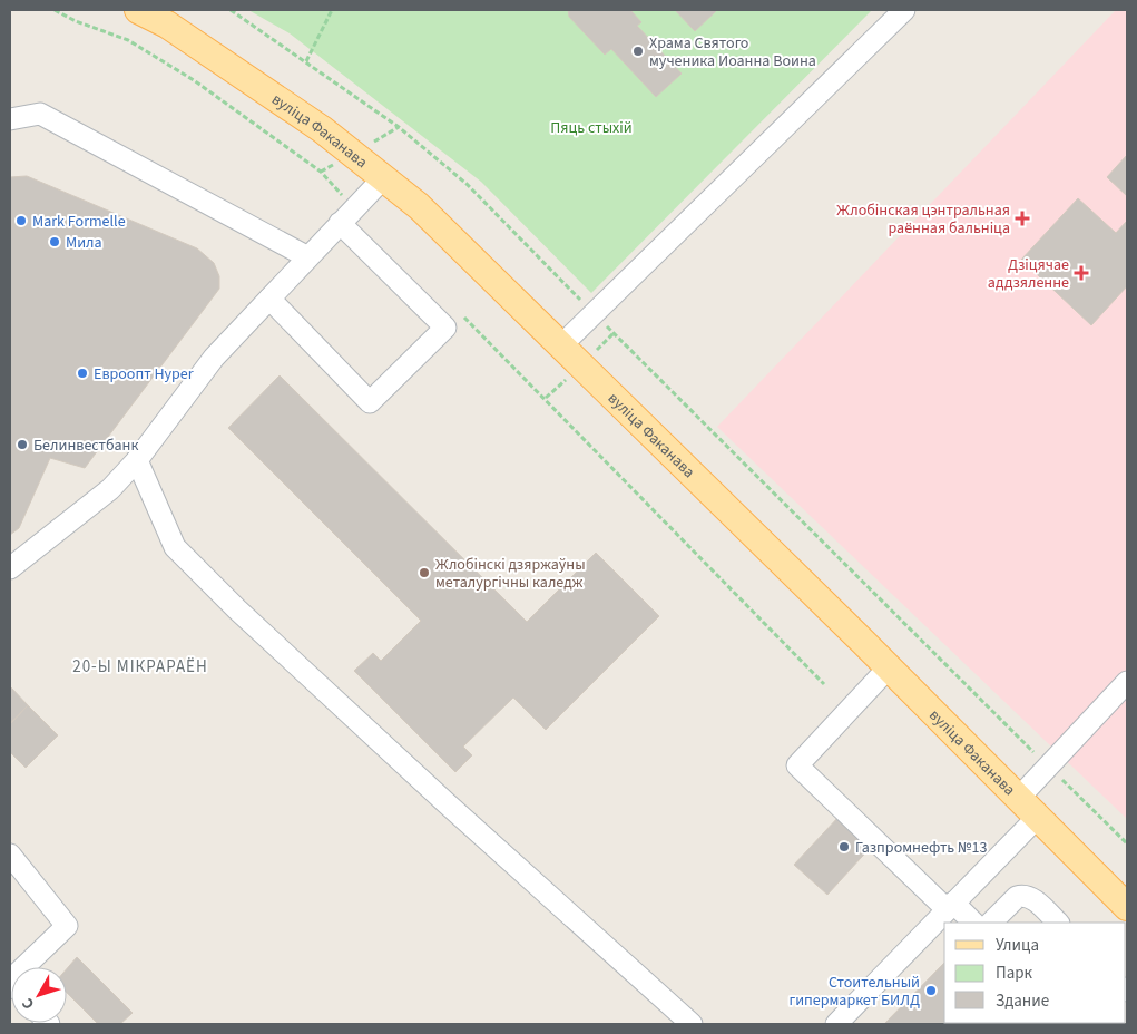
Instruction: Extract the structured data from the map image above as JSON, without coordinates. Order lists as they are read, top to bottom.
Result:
{
  "streets": {
    "main road": ["вуліца Факанава"]
  },
  "districts": ["20-Ы МІКРАРАЁН"],
  "parks": ["Пяць стыхій"],
  "places": {
    "other": [
      "Храма Святого мученика Иоанна Воина",
      "Mark Formelle",
      "Мила",
      "Евроопт Hyper",
      "Белинвестбанк",
      "Жлобінскі дзяржаўны металургічны каледж",
      "Газпромнефть №13",
      "Стоительный гипермаркет БИЛД"
    ],
    "health": ["Жлобінская цэнтральная раённая бальніца", "Дзіцячае аддзяленне"]
  },
  "legend": ["Улица", "Парк", "Здание"],
  "north": "bottom left"
}
